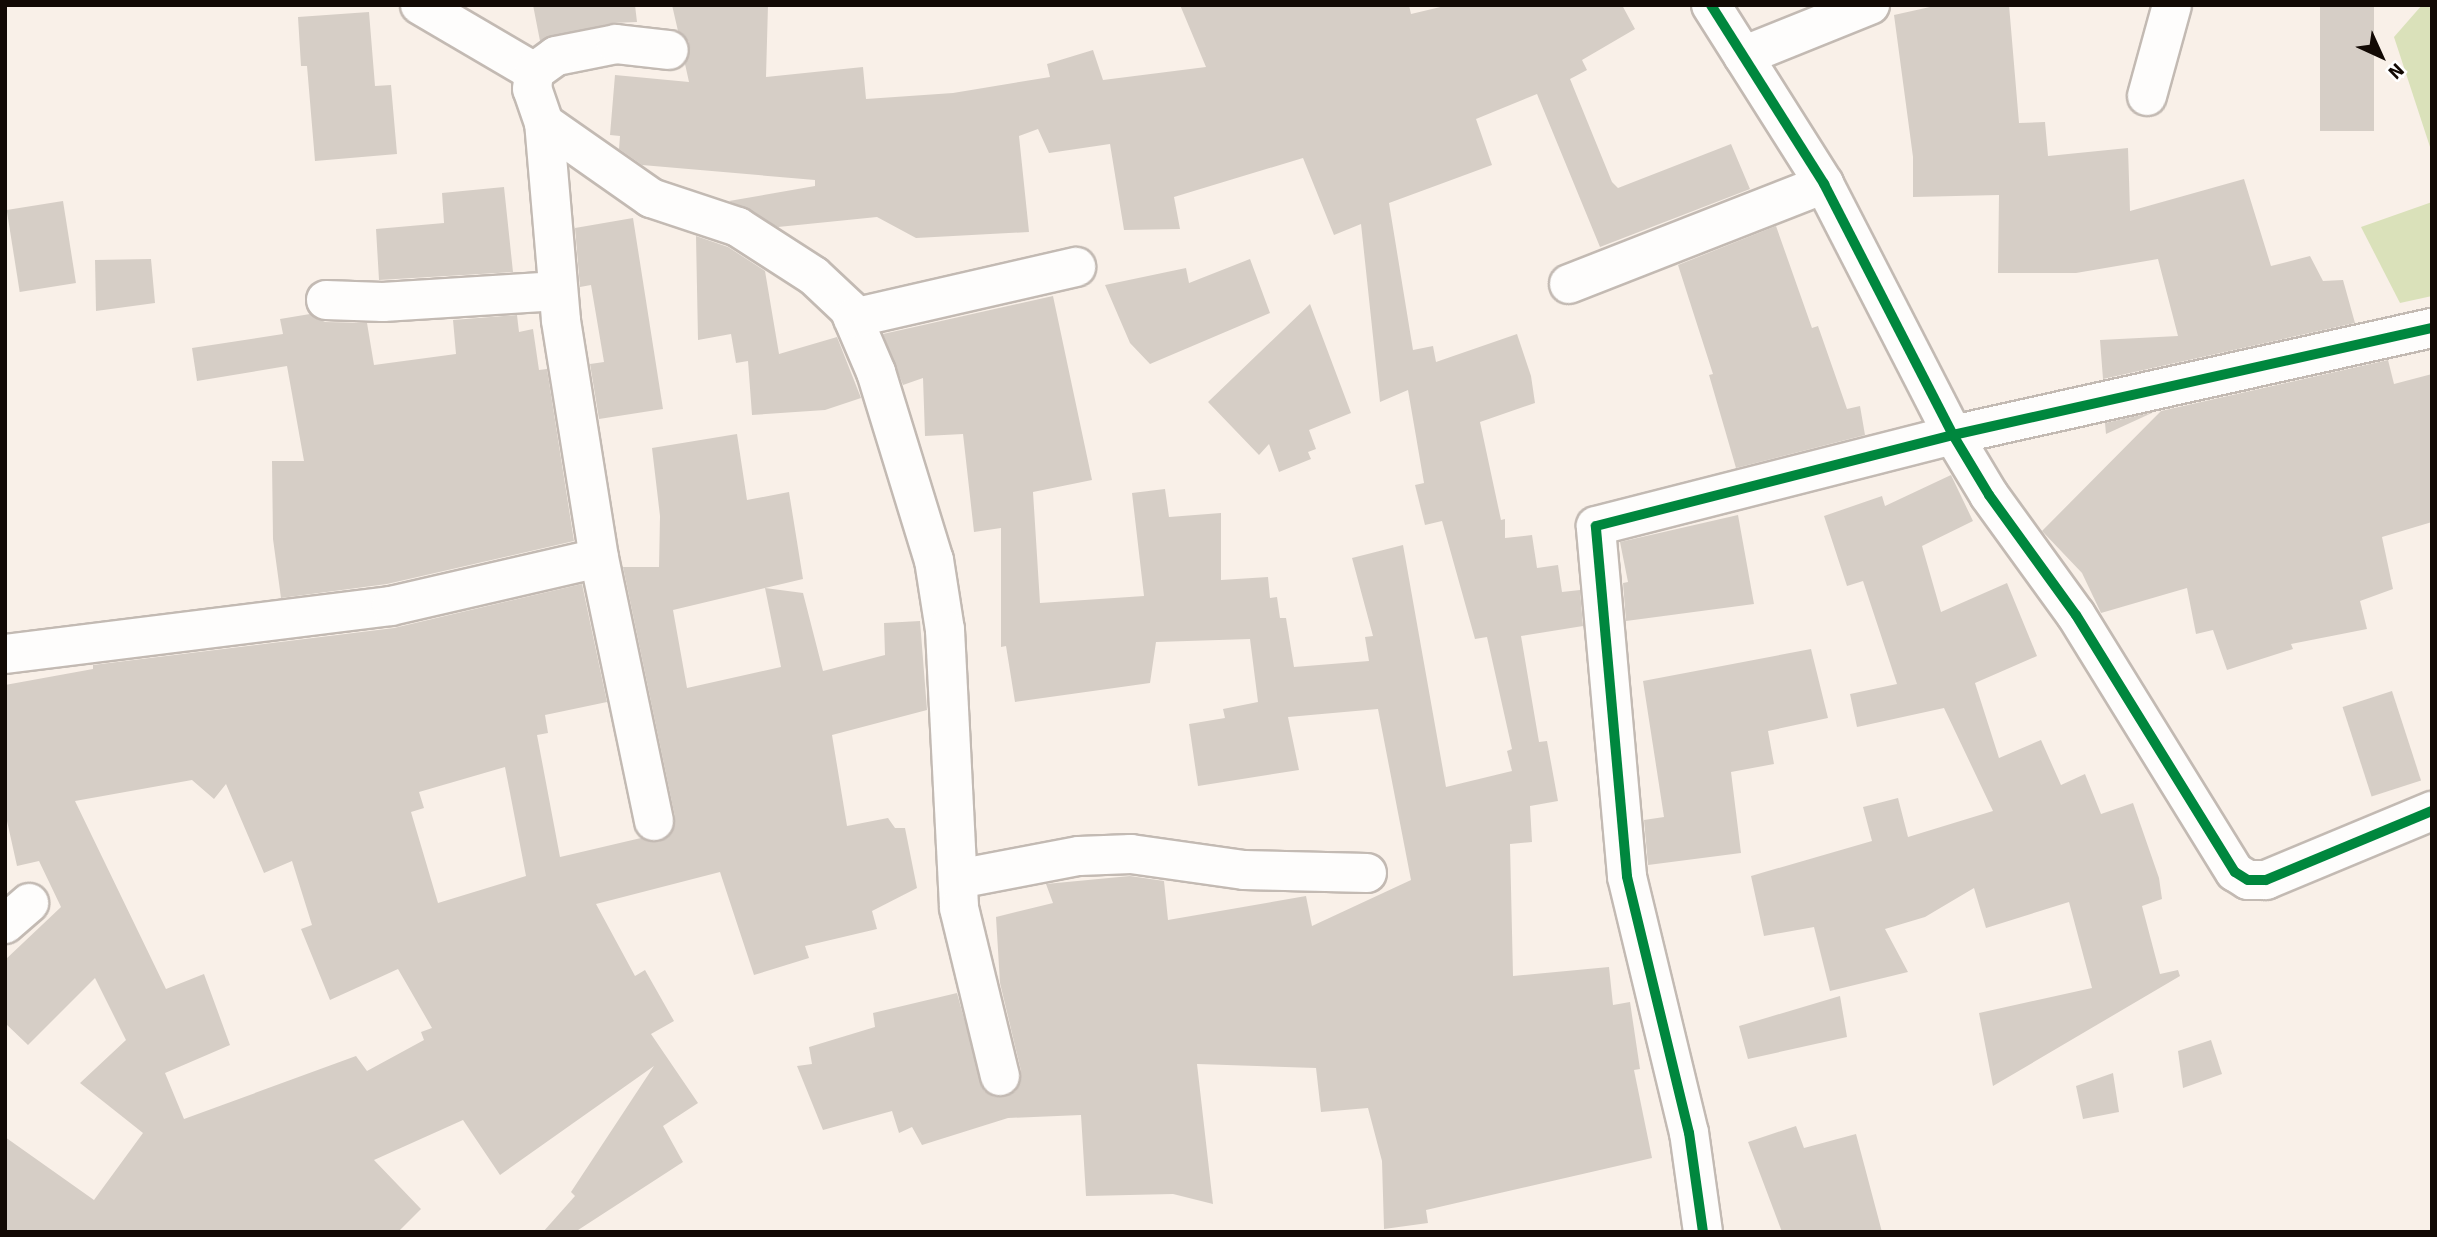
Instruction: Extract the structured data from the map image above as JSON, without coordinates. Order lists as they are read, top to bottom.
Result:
{
  "north": "bottom right"
}
